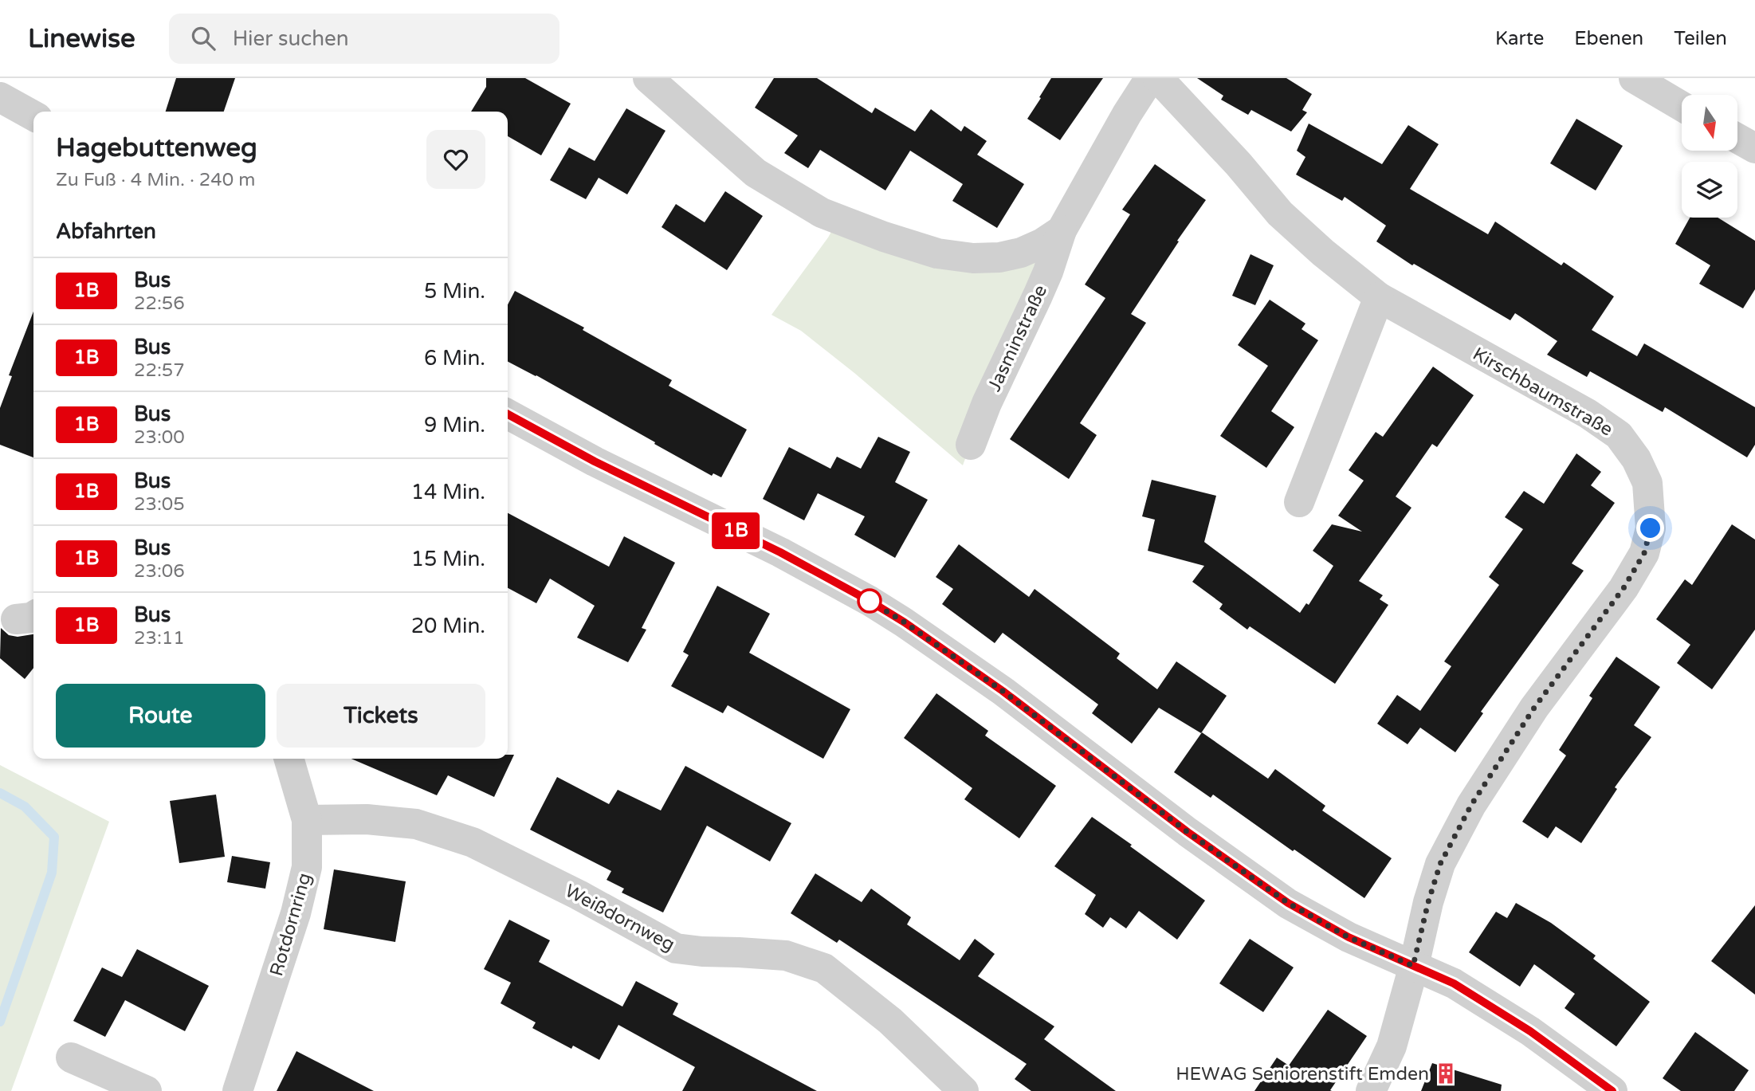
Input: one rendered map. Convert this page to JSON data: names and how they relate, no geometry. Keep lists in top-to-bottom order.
{
  "streets": {
    "street": [
      "Jasminstraße",
      "Kirschbaumstraße",
      "Weißdornweg",
      "Rotdornring"
    ]
  },
  "crossings": [
    ["Weißdornweg", "Rotdornring"]
  ],
  "places": {
    "building": ["HEWAG Seniorenstift Emden"]
  },
  "lines": ["bus line 1B"],
  "north": "bottom",
  "page": {
    "header": "Linewise",
    "search": "Hier suchen",
    "nav": ["Karte", "Ebenen", "Teilen"],
    "on_map": "1B",
    "heading": [
      ["Hagebuttenweg", "Zu Fuß · 4 Min. · 240 m"],
      "Abfahrten"
    ],
    "list": [
      {
        "mark": "1B",
        "name": "Bus",
        "note": "22:56",
        "value": "5 Min."
      },
      {
        "mark": "1B",
        "name": "Bus",
        "note": "22:57",
        "value": "6 Min."
      },
      {
        "mark": "1B",
        "name": "Bus",
        "note": "23:00",
        "value": "9 Min."
      },
      {
        "mark": "1B",
        "name": "Bus",
        "note": "23:05",
        "value": "14 Min."
      },
      {
        "mark": "1B",
        "name": "Bus",
        "note": "23:06",
        "value": "15 Min."
      },
      {
        "mark": "1B",
        "name": "Bus",
        "note": "23:11",
        "value": "20 Min."
      }
    ],
    "buttons": ["Route", "Tickets"]
  }
}
